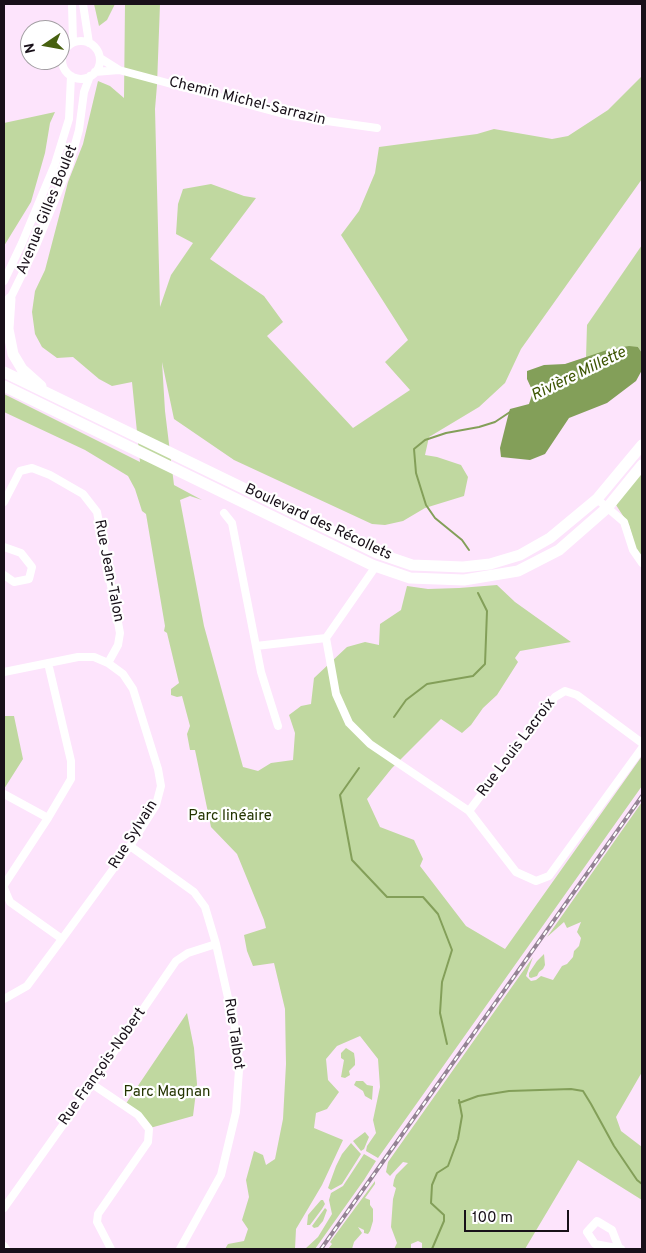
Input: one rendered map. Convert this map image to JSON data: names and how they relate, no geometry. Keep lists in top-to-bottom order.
{
  "streets": {
    "main road": ["Boulevard des Récollets"],
    "street": [
      "Chemin Michel-Sarrazin",
      "Avenue Gilles Boulet",
      "Rue Jean-Talon",
      "Rue Louis Lacroix",
      "Rue Sylvain",
      "Rue Talbot",
      "Rue François-Nobert"
    ]
  },
  "crossings": [
    ["Chemin Michel-Sarrazin", "Avenue Gilles Boulet"],
    ["Rue Jean-Talon", "Rue Sylvain"],
    ["Rue Sylvain", "Rue Talbot"],
    ["Rue Talbot", "Rue François-Nobert"]
  ],
  "water": ["Rivière Millette"],
  "parks": ["Parc linéaire", "Parc Magnan"],
  "scale_bar": "100 m",
  "north": "left"
}
